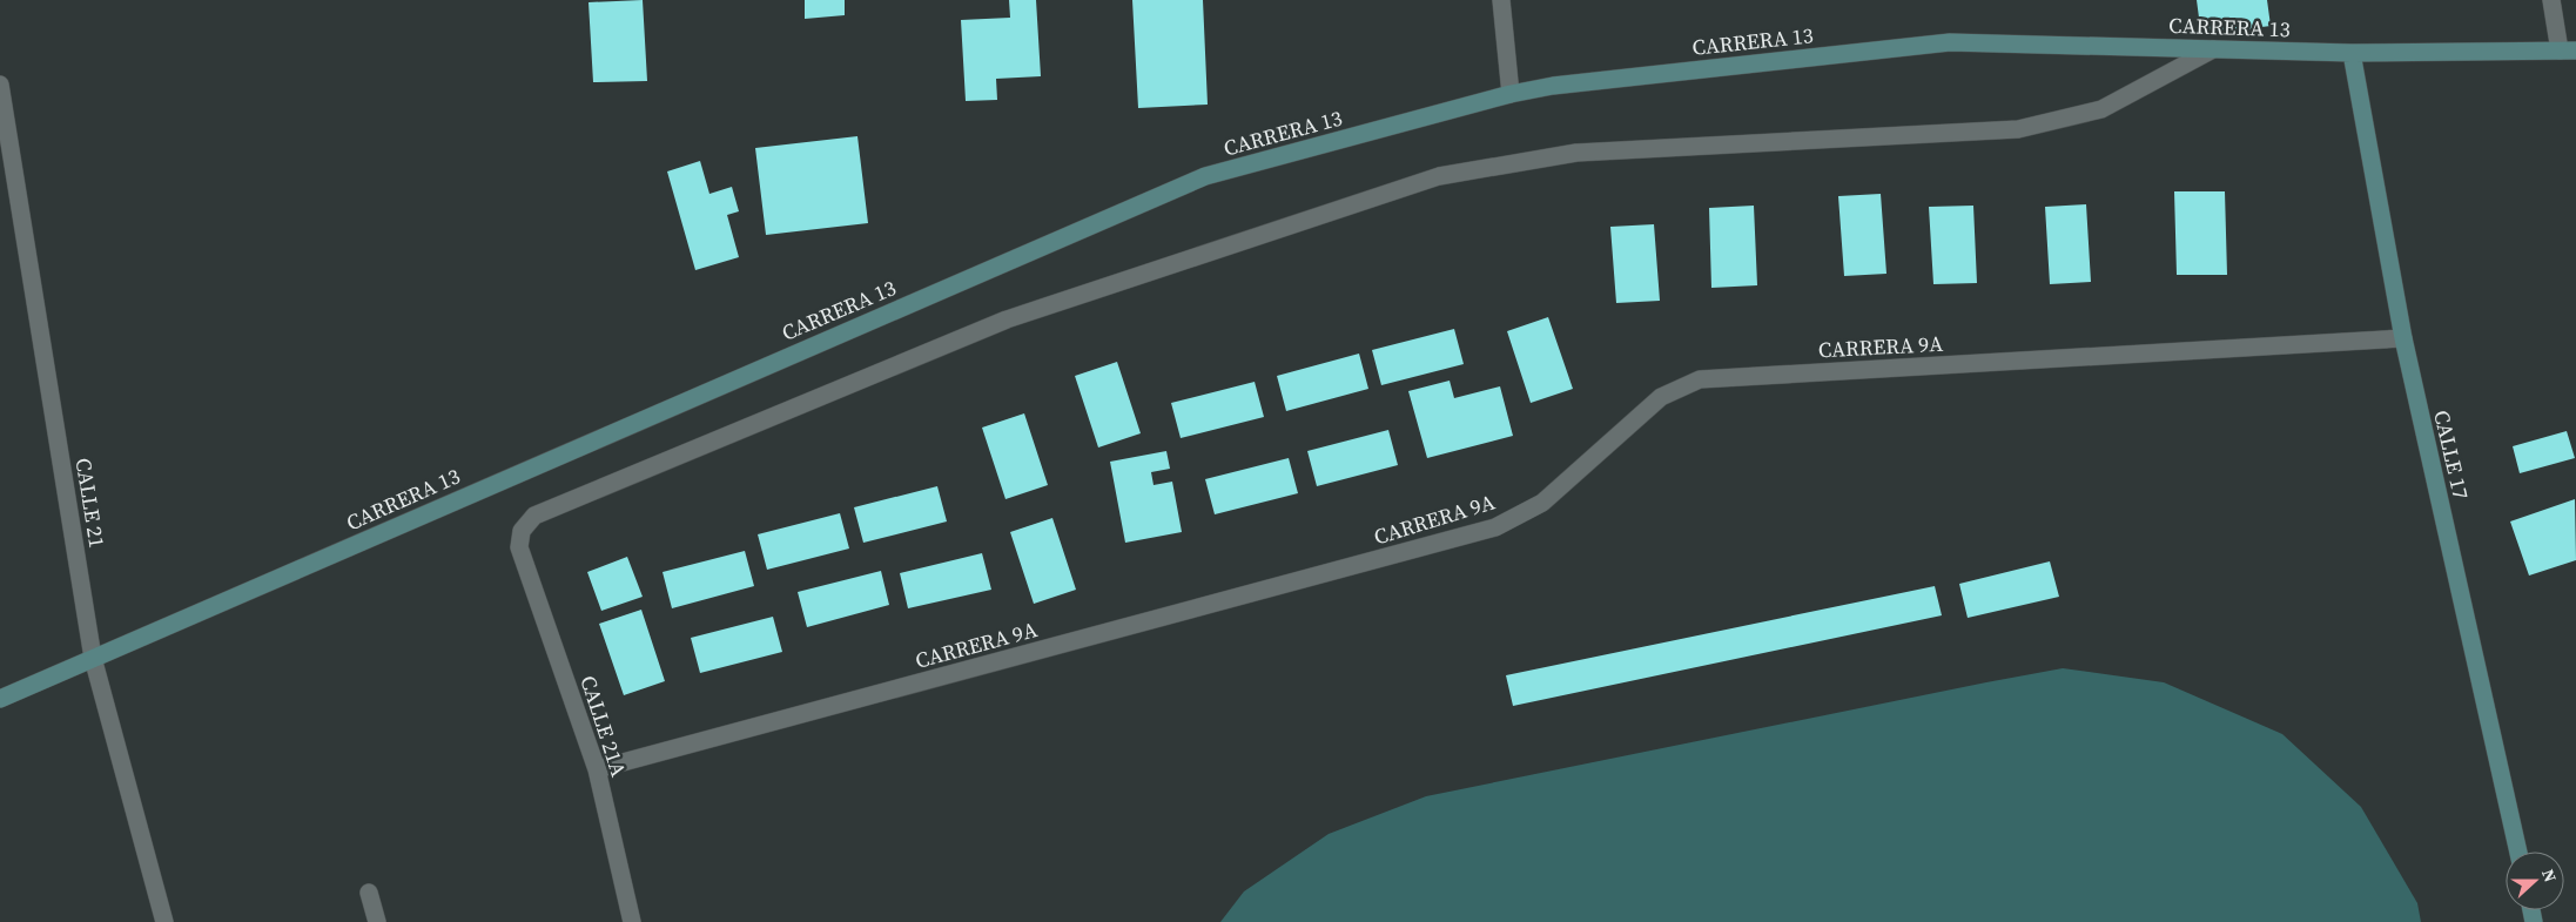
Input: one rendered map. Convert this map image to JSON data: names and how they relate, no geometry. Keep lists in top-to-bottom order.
{
  "streets": {
    "street": [
      "CARRERA 13",
      "CARRERA 9A",
      "CALLE 17",
      "CALLE 21",
      "CALLE 21A"
    ]
  },
  "crossings": [
    ["CARRERA 13", "CALLE 17"],
    ["CARRERA 13", "CALLE 21"],
    ["CARRERA 13", "CALLE 21A"],
    ["CARRERA 9A", "CALLE 17"],
    ["CARRERA 9A", "CALLE 21A"]
  ],
  "north": "right"
}
